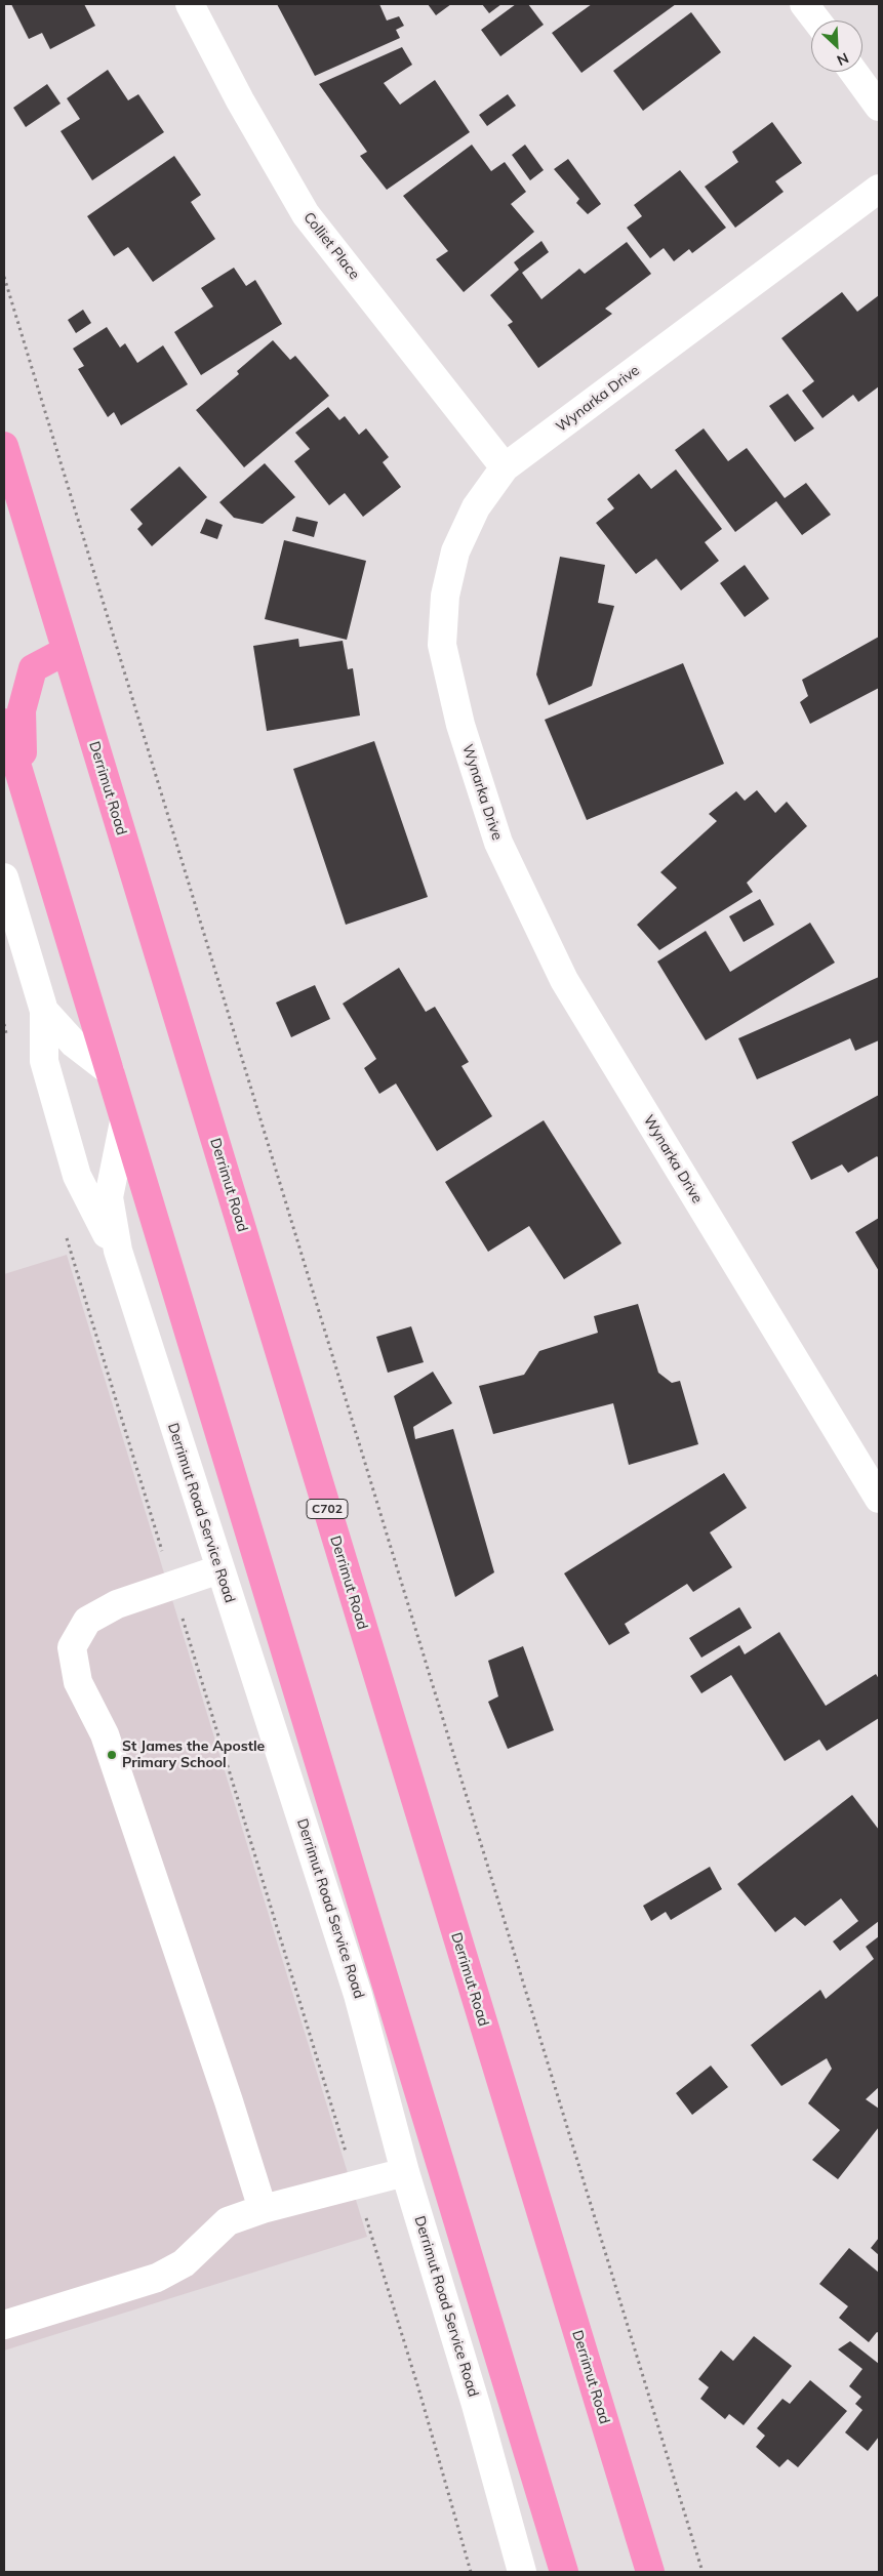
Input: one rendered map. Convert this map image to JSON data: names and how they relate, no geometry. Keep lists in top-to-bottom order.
{
  "streets": {
    "highway": ["Derrimut Road", "C702"],
    "street": ["Colliet Place", "Wynarka Drive", "Derrimut Road Service Road"]
  },
  "crossings": [
    ["Colliet Place", "Wynarka Drive"]
  ],
  "places": ["St James the Apostle Primary School"],
  "north": "bottom right"
}
